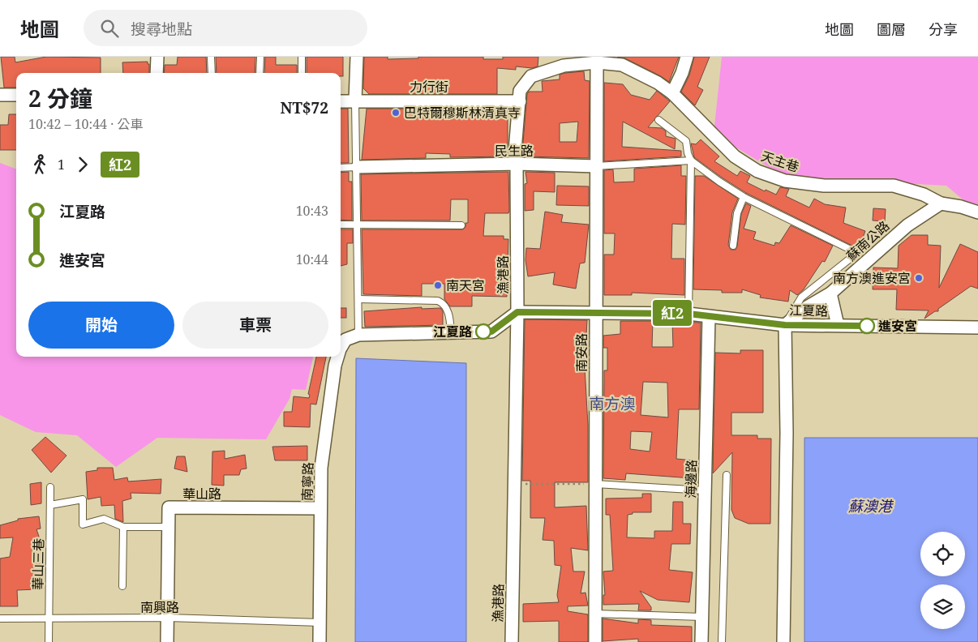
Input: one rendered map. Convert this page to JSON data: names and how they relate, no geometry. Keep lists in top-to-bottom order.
{
  "streets": {
    "street": [
      "力行街",
      "民生路",
      "天主巷",
      "蘇南公路",
      "漁港路",
      "江夏路",
      "南安路",
      "海邊路",
      "南寧路",
      "華山路"
    ],
    "lane": ["華山三巷", "南興路"]
  },
  "crossings": [
    ["力行街", "漁港路"],
    ["民生路", "漁港路"],
    ["民生路", "南安路"],
    ["天主巷", "蘇南公路"],
    ["天主巷", "漁港路"],
    ["天主巷", "南安路"],
    ["蘇南公路", "江夏路"],
    ["漁港路", "江夏路"],
    ["漁港路", "南安路"],
    ["江夏路", "南安路"],
    ["江夏路", "海邊路"],
    ["南寧路", "華山路"],
    ["南寧路", "南興路"],
    ["華山路", "南興路"],
    ["華山三巷", "南興路"]
  ],
  "districts": ["南方澳"],
  "water": ["蘇澳港"],
  "places": [
    "巴特爾穆斯林清真寺",
    "南方澳進安宮",
    "南天宮",
    "進安宮",
    "江夏路"
  ],
  "lines": ["bus line 紅2"],
  "page": {
    "header": "地圖",
    "search": "搜尋地點",
    "nav": ["地圖", "圖層", "分享"],
    "on_map": "紅2",
    "heading": ["2 分鐘", "10:42 – 10:44 · 公車", "NT$72"],
    "legs": ["1", "紅2"],
    "list": [
      {
        "name": "江夏路",
        "value": "10:43"
      },
      {
        "name": "進安宮",
        "value": "10:44"
      }
    ],
    "buttons": ["開始", "車票"]
  }
}
